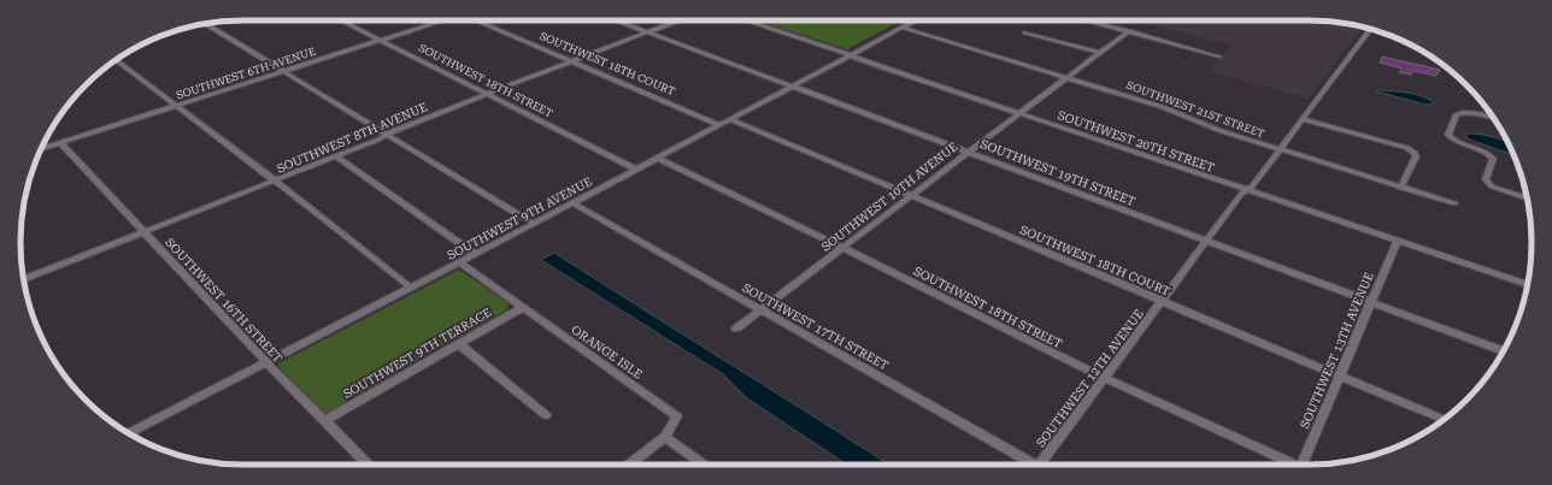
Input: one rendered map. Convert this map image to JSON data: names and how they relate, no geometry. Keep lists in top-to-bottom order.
{
  "streets": {
    "street": [
      "SOUTHWEST 18TH COURT",
      "SOUTHWEST 6TH AVENUE",
      "SOUTHWEST 18TH STREET",
      "SOUTHWEST 21ST STREET",
      "SOUTHWEST 8TH AVENUE",
      "SOUTHWEST 20TH STREET",
      "SOUTHWEST 19TH STREET",
      "SOUTHWEST 10TH AVENUE",
      "SOUTHWEST 9TH AVENUE",
      "SOUTHWEST 16TH STREET",
      "SOUTHWEST 17TH STREET",
      "SOUTHWEST 13TH AVENUE",
      "ORANGE ISLE",
      "SOUTHWEST 9TH TERRACE",
      "SOUTHWEST 12TH AVENUE"
    ]
  },
  "crossings": [
    ["SOUTHWEST 18TH COURT", "SOUTHWEST 8TH AVENUE"],
    ["SOUTHWEST 18TH COURT", "SOUTHWEST 10TH AVENUE"],
    ["SOUTHWEST 18TH COURT", "SOUTHWEST 9TH AVENUE"],
    ["SOUTHWEST 18TH COURT", "SOUTHWEST 13TH AVENUE"],
    ["SOUTHWEST 18TH COURT", "SOUTHWEST 12TH AVENUE"],
    ["SOUTHWEST 6TH AVENUE", "SOUTHWEST 18TH STREET"],
    ["SOUTHWEST 6TH AVENUE", "SOUTHWEST 16TH STREET"],
    ["SOUTHWEST 18TH STREET", "SOUTHWEST 8TH AVENUE"],
    ["SOUTHWEST 18TH STREET", "SOUTHWEST 10TH AVENUE"],
    ["SOUTHWEST 18TH STREET", "SOUTHWEST 9TH AVENUE"],
    ["SOUTHWEST 18TH STREET", "SOUTHWEST 12TH AVENUE"],
    ["SOUTHWEST 21ST STREET", "SOUTHWEST 10TH AVENUE"],
    ["SOUTHWEST 21ST STREET", "SOUTHWEST 9TH AVENUE"],
    ["SOUTHWEST 21ST STREET", "SOUTHWEST 12TH AVENUE"],
    ["SOUTHWEST 8TH AVENUE", "SOUTHWEST 19TH STREET"],
    ["SOUTHWEST 8TH AVENUE", "SOUTHWEST 16TH STREET"],
    ["SOUTHWEST 20TH STREET", "SOUTHWEST 10TH AVENUE"],
    ["SOUTHWEST 20TH STREET", "SOUTHWEST 9TH AVENUE"],
    ["SOUTHWEST 20TH STREET", "SOUTHWEST 13TH AVENUE"],
    ["SOUTHWEST 20TH STREET", "SOUTHWEST 12TH AVENUE"],
    ["SOUTHWEST 19TH STREET", "SOUTHWEST 10TH AVENUE"],
    ["SOUTHWEST 19TH STREET", "SOUTHWEST 9TH AVENUE"],
    ["SOUTHWEST 19TH STREET", "SOUTHWEST 13TH AVENUE"],
    ["SOUTHWEST 19TH STREET", "SOUTHWEST 12TH AVENUE"],
    ["SOUTHWEST 10TH AVENUE", "SOUTHWEST 17TH STREET"],
    ["SOUTHWEST 9TH AVENUE", "SOUTHWEST 16TH STREET"],
    ["SOUTHWEST 9TH AVENUE", "SOUTHWEST 17TH STREET"],
    ["SOUTHWEST 9TH AVENUE", "ORANGE ISLE"],
    ["SOUTHWEST 16TH STREET", "SOUTHWEST 9TH TERRACE"],
    ["ORANGE ISLE", "SOUTHWEST 9TH TERRACE"]
  ]
}
